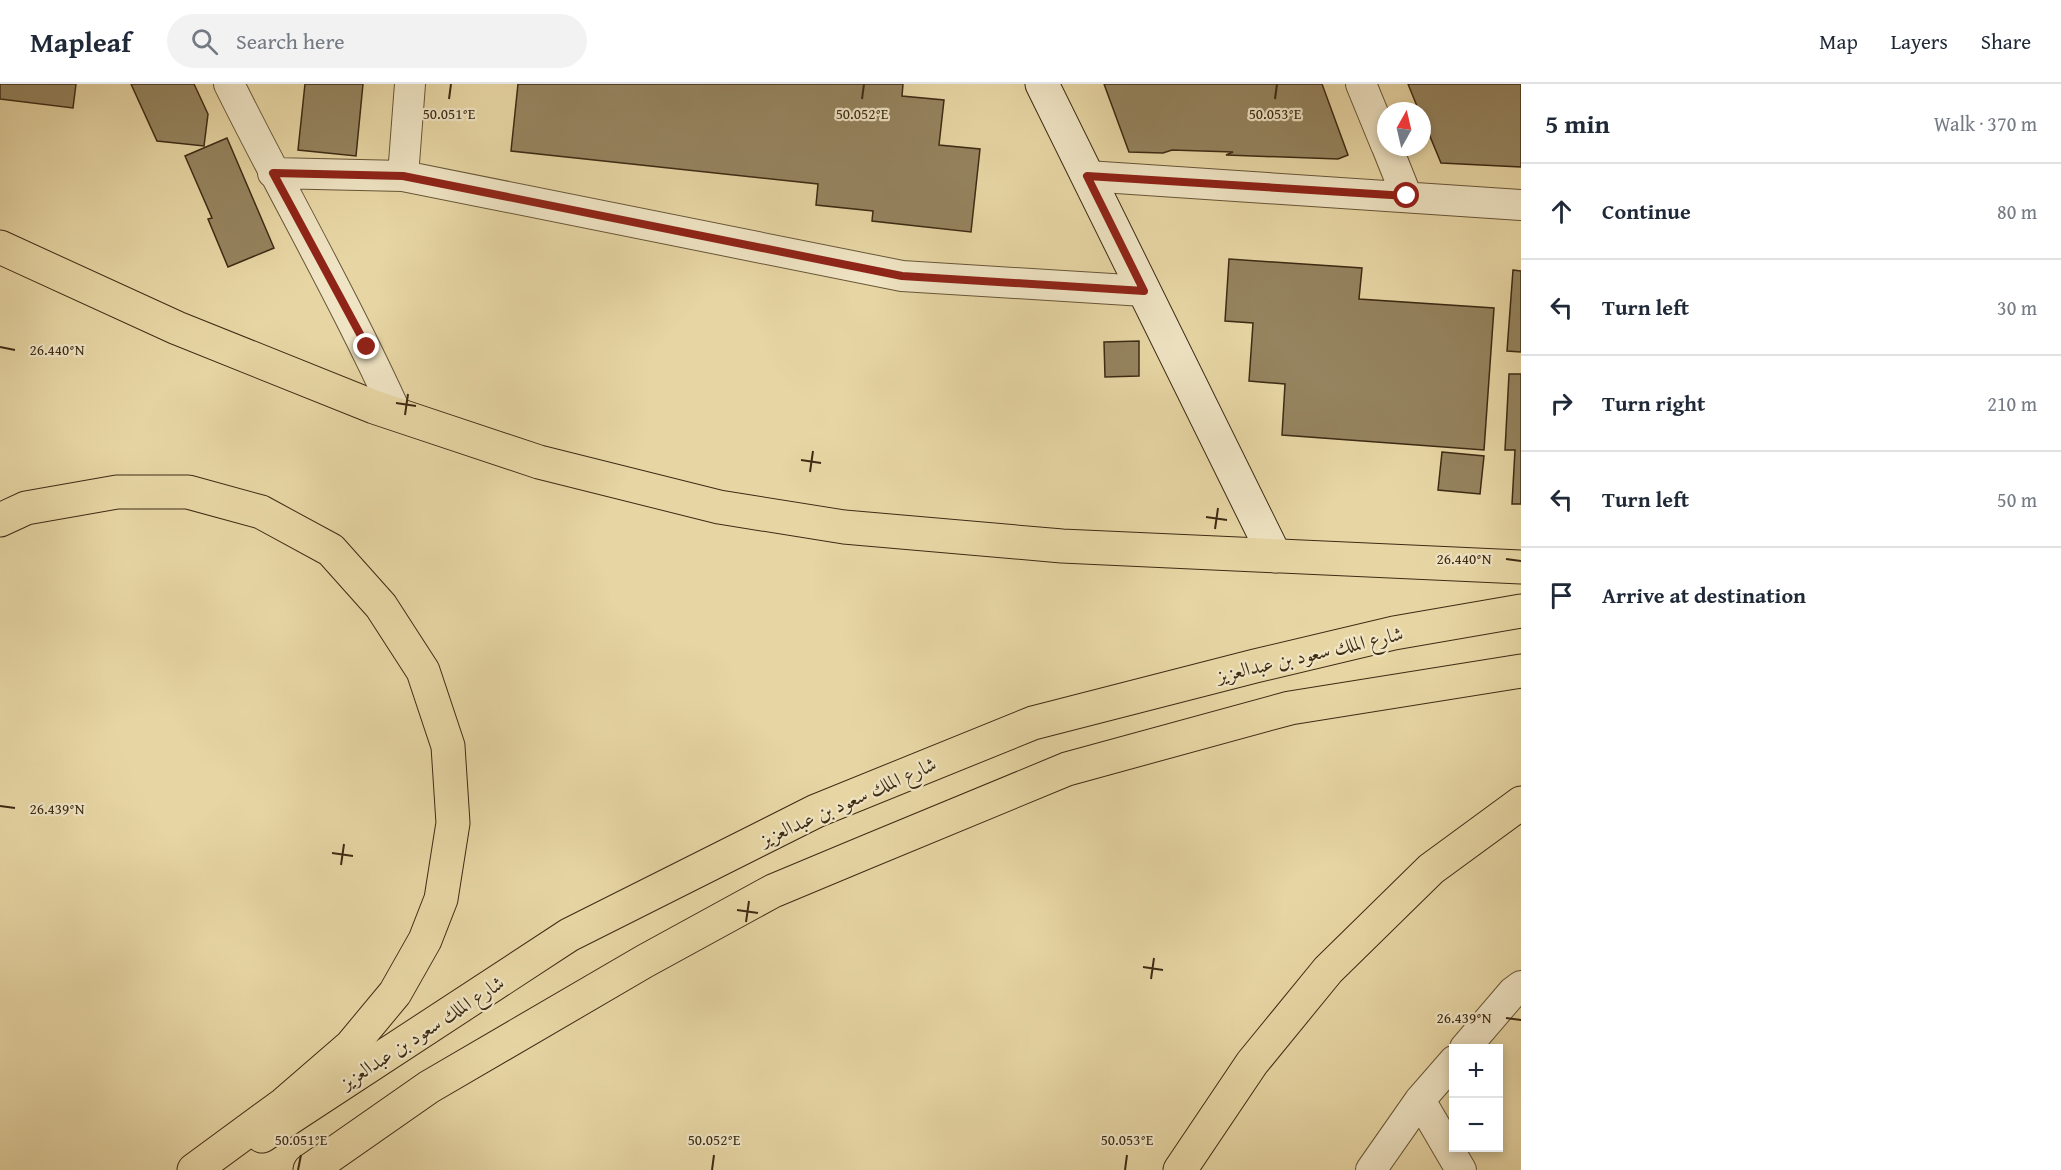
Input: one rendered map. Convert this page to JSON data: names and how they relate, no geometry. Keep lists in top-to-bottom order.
{
  "streets": {
    "main road": ["شارع الملك سعود بن عبدالعزيز"]
  },
  "north": "top",
  "page": {
    "header": "Mapleaf",
    "search": "Search here",
    "nav": ["Map", "Layers", "Share"],
    "heading": ["5 min", "Walk · 370 m"],
    "list": [
      ["Continue", "80 m"],
      ["Turn left", "30 m"],
      ["Turn right", "210 m"],
      ["Turn left", "50 m"],
      "Arrive at destination"
    ],
    "map_buttons": ["+", "−"]
  },
  "coordinates": [
    "50.051°E",
    "50.052°E",
    "50.053°E",
    "26.440°N",
    "26.439°N"
  ]
}
